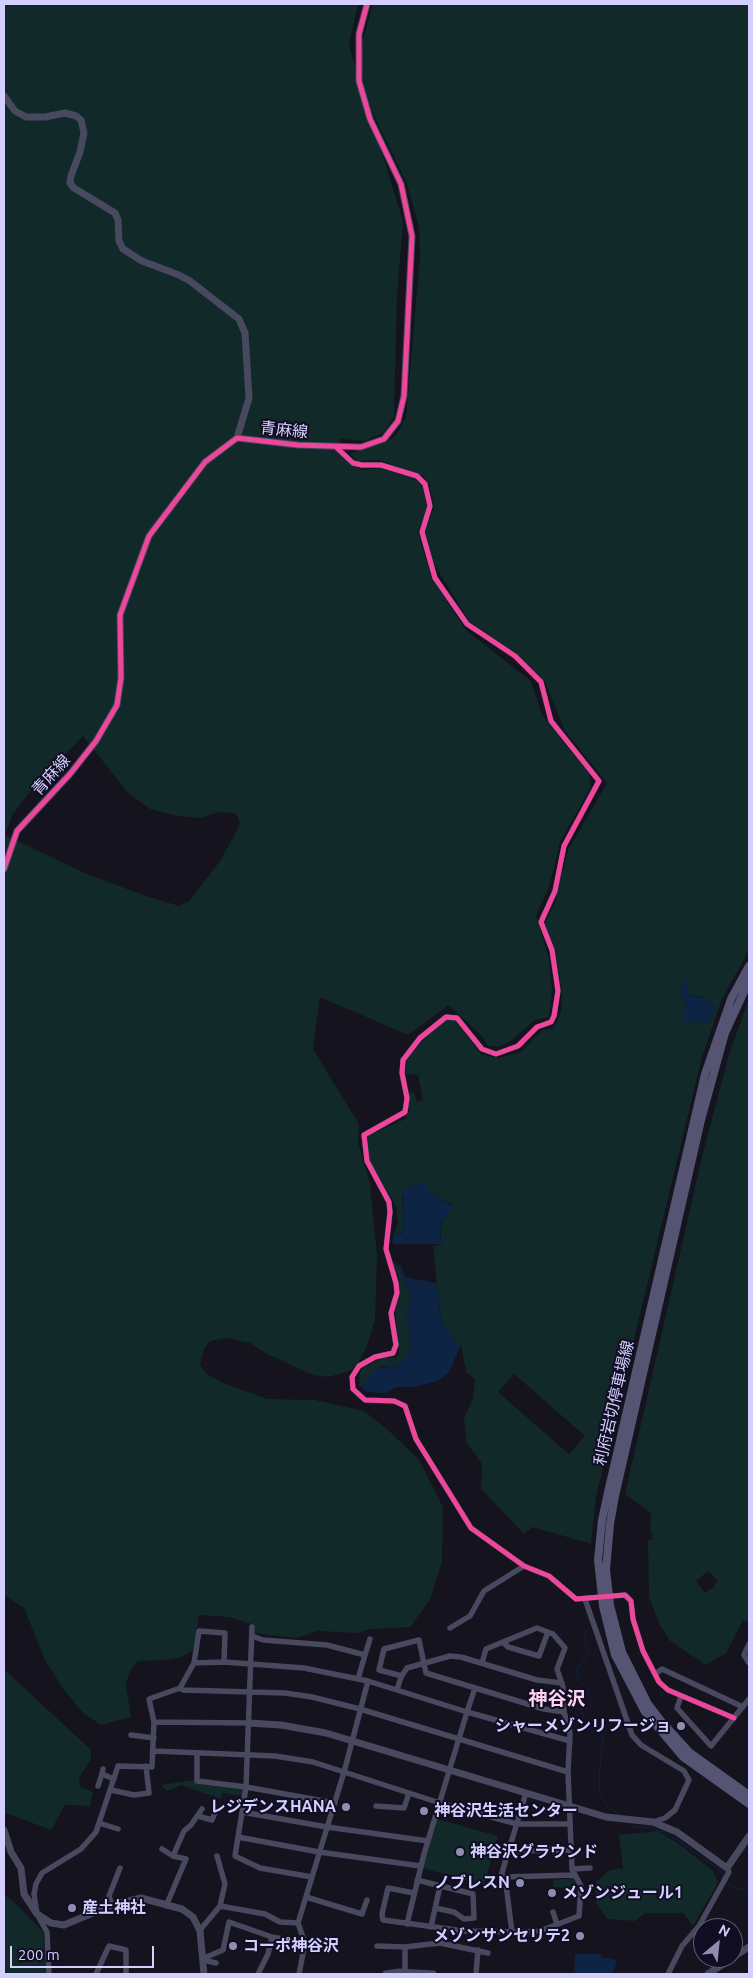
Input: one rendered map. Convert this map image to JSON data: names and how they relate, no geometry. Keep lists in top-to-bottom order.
{
  "streets": {
    "main road": ["利府岩切停車場線"],
    "street": ["青麻線"]
  },
  "districts": ["神谷沢"],
  "places": [
    "シャーメゾンリフージョ",
    "レジデンスHANA",
    "神谷沢生活センター",
    "神谷沢グラウンド",
    "ノブレスN",
    "メゾンジュール1",
    "産土神社",
    "メゾンサンセリテ2",
    "コーポ神谷沢"
  ],
  "scale_bar": "200 m",
  "north": "top right"
}
